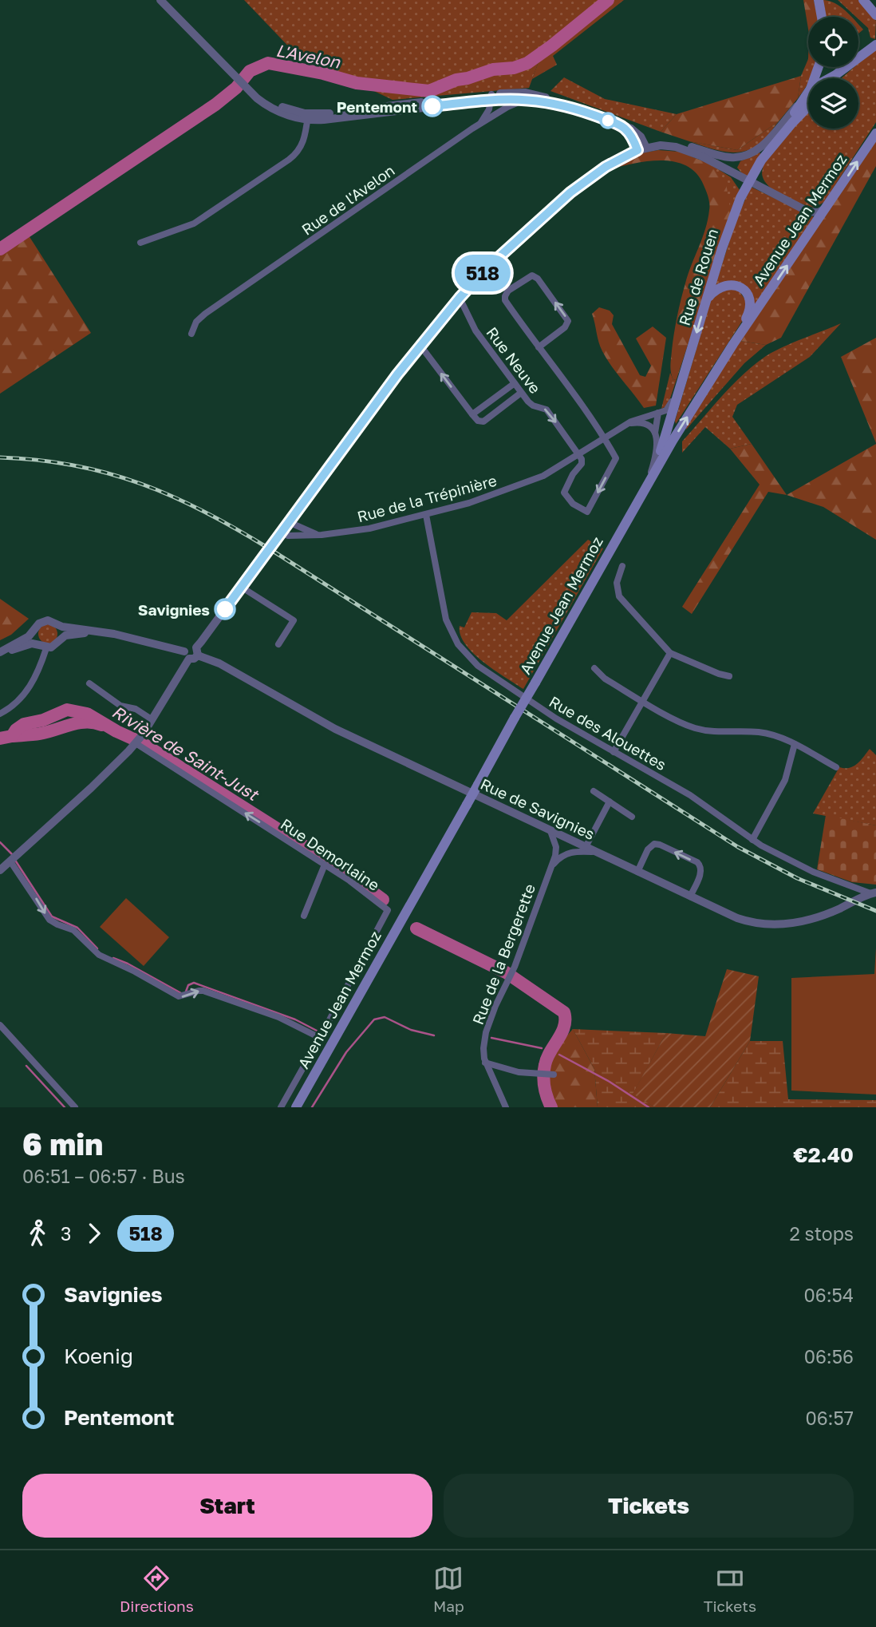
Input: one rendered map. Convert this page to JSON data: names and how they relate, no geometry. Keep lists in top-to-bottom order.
{
  "streets": {
    "main road": ["Avenue Jean Mermoz", "Rue de Rouen"],
    "street": [
      "Rue de l'Avelon",
      "Rue Neuve",
      "Rue de la Trépinière",
      "Rue des Alouettes",
      "Rue de Savignies",
      "Rue Demorlaine",
      "Rue de la Bergerette"
    ]
  },
  "crossings": [
    ["Avenue Jean Mermoz", "Rue de Rouen"],
    ["Rue de Rouen", "Rue de la Trépinière"],
    ["Rue Neuve", "Rue de la Trépinière"],
    ["Rue de la Trépinière", "Rue des Alouettes"],
    ["Rue des Alouettes", "Rue de Savignies"],
    ["Rue de Savignies", "Rue de la Bergerette"]
  ],
  "one_way": ["Avenue Jean Mermoz", "Rue Demorlaine"],
  "water": ["L'Avelon", "Rivière de Saint-Just"],
  "places": ["Pentemont", "Savignies"],
  "lines": ["bus line 518"],
  "page": {
    "on_map": "518",
    "heading": ["6 min", "06:51 – 06:57 · Bus", "€2.40"],
    "legs": ["3", "518", "2 stops"],
    "list": [
      {
        "name": "Savignies",
        "value": "06:54"
      },
      {
        "name": "Koenig",
        "value": "06:56"
      },
      {
        "name": "Pentemont",
        "value": "06:57"
      }
    ],
    "buttons": ["Start", "Tickets"],
    "tabs": ["Directions", "Map", "Tickets"]
  }
}
